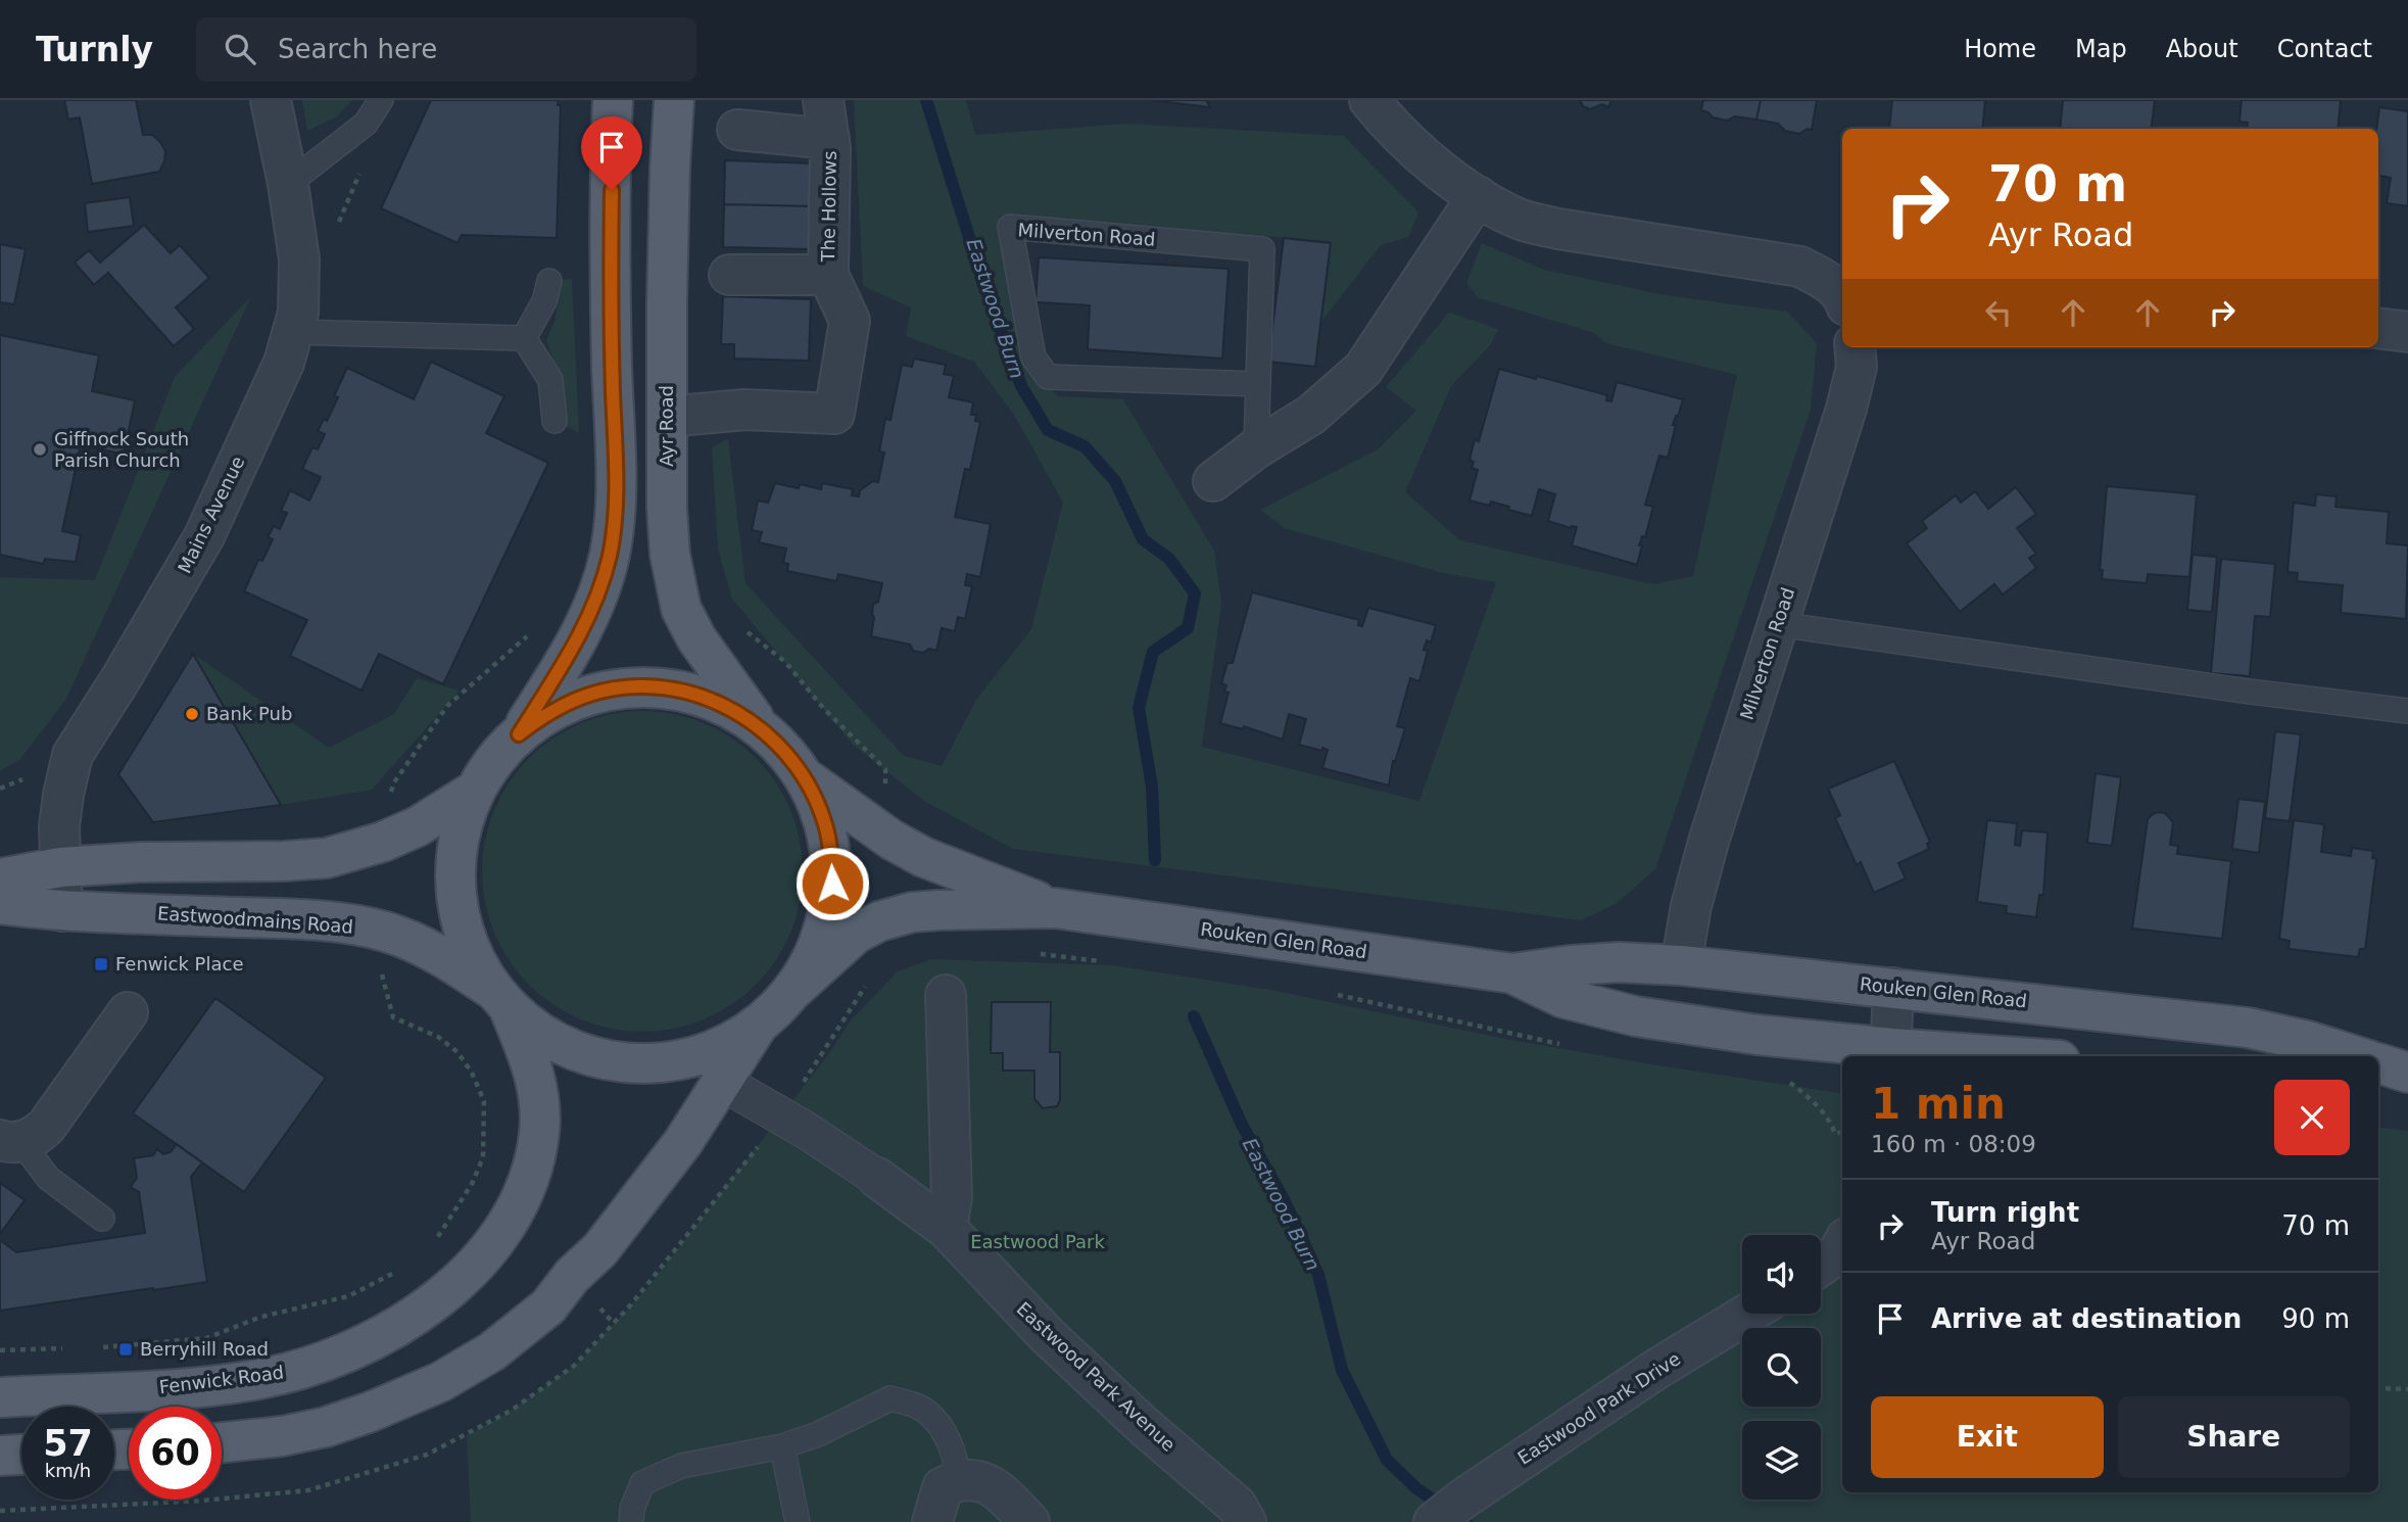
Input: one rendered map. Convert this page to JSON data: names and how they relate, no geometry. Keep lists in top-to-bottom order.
{
  "streets": {
    "main road": [
      "Ayr Road",
      "Eastwoodmains Road",
      "Rouken Glen Road",
      "Fenwick Road"
    ],
    "street": [
      "The Hollows",
      "Milverton Road",
      "Mains Avenue",
      "Eastwood Park Avenue",
      "Eastwood Park Drive"
    ]
  },
  "crossings": [
    ["The Hollows", "Ayr Road"],
    ["Milverton Road", "Rouken Glen Road"],
    ["Mains Avenue", "Eastwoodmains Road"],
    ["Eastwoodmains Road", "Fenwick Road"]
  ],
  "water": ["Eastwood Burn"],
  "parks": ["Eastwood Park"],
  "places": {
    "other": ["Giffnock South Parish Church", "Bank Pub"],
    "transit": ["Fenwick Place", "Berryhill Road"]
  },
  "page": {
    "header": "Turnly",
    "search": "Search here",
    "nav": [
      "Home",
      "Map",
      "About",
      "Contact"
    ],
    "turn": ["70 m", "Ayr Road"],
    "heading": ["1 min", "160 m · 08:09"],
    "list": [
      {
        "name": "Turn right",
        "note": "Ayr Road",
        "value": "70 m"
      },
      {
        "name": "Arrive at destination",
        "value": "90 m"
      }
    ],
    "buttons": ["Exit", "Share"],
    "speed": "57 km/h",
    "limit": "60"
  }
}
